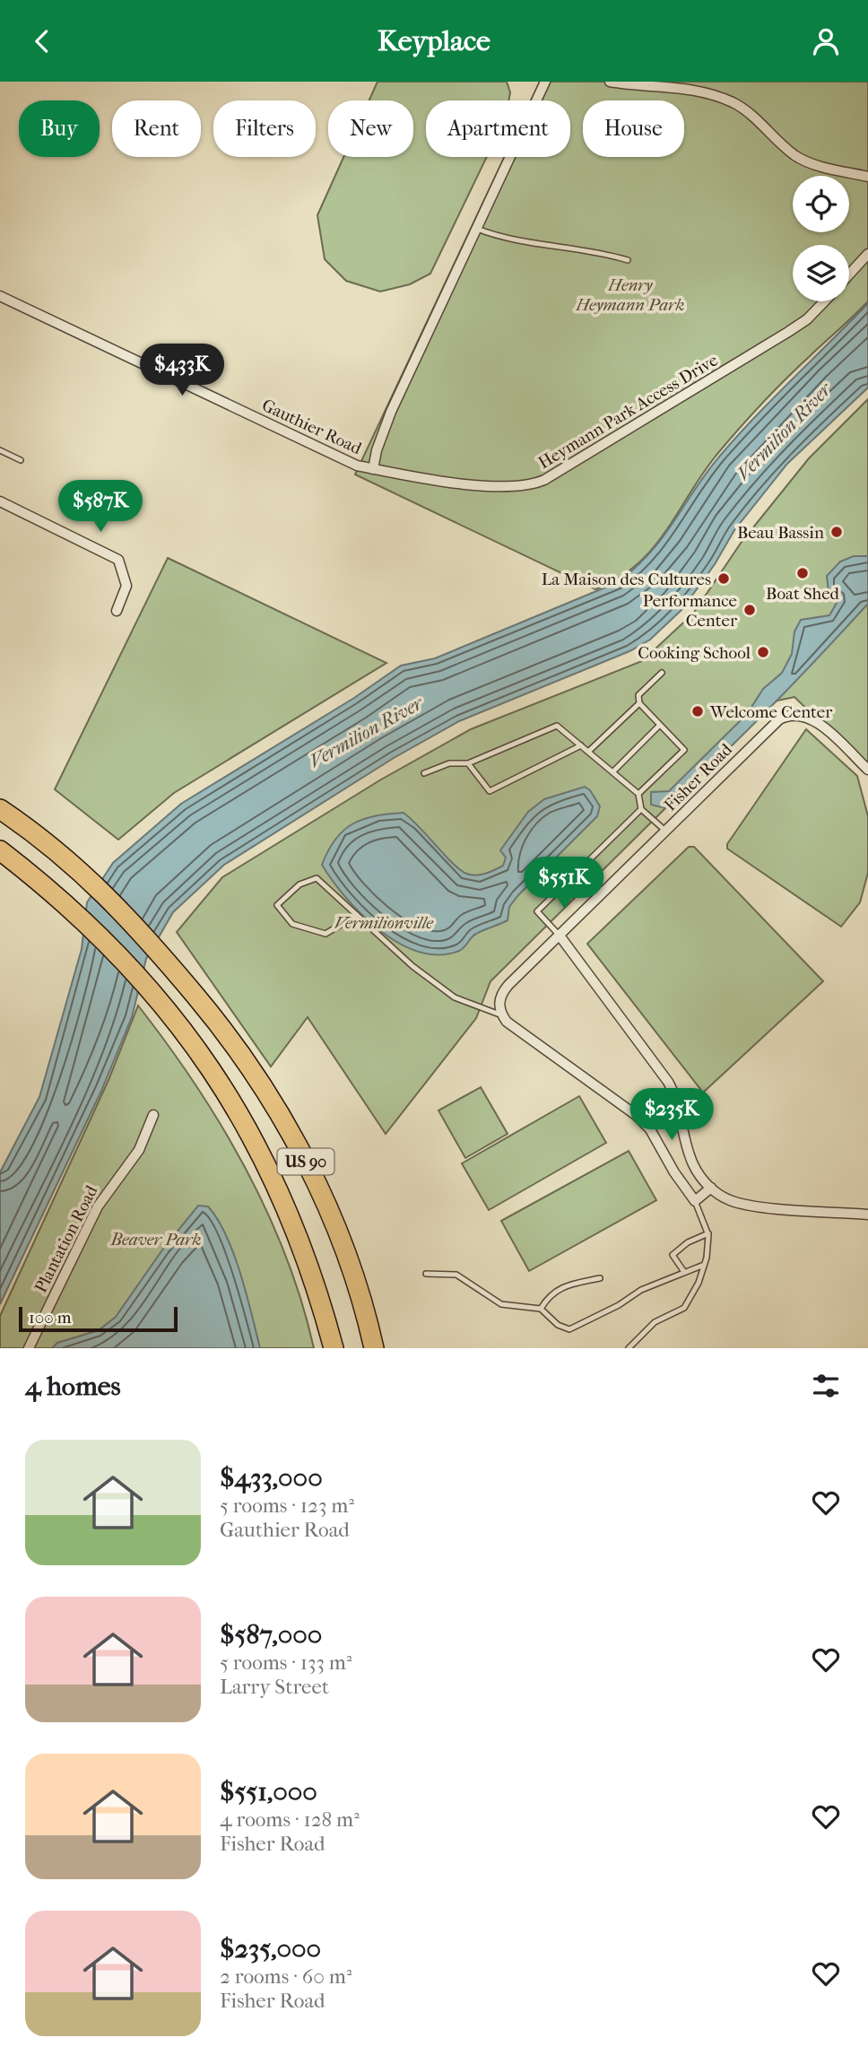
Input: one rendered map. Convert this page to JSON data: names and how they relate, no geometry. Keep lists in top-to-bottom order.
{
  "streets": {
    "highway": ["US 90"],
    "street": [
      "Heymann Park Access Drive",
      "Gauthier Road",
      "Fisher Road",
      "Plantation Road"
    ]
  },
  "crossings": [
    ["Heymann Park Access Drive", "Gauthier Road"]
  ],
  "water": ["Vermilion River"],
  "parks": ["Henry Heymann Park", "Vermilionville", "Beaver Park"],
  "places": [
    "Beau Bassin",
    "Boat Shed",
    "La Maison des Cultures",
    "Performance Center",
    "Cooking School",
    "Welcome Center"
  ],
  "scale_bar": "100 m",
  "page": {
    "header": "Keyplace",
    "chip": [
      "Buy",
      "Rent",
      "Filters",
      "New",
      "Apartment",
      "House"
    ],
    "price": [
      "$433K",
      "$587K",
      "$551K",
      "$235K"
    ],
    "scale": "100 m",
    "heading": "4 homes",
    "list": [
      {
        "name": "$433,000",
        "note": "5 rooms · 123 m² · Gauthier Road"
      },
      {
        "name": "$587,000",
        "note": "5 rooms · 133 m² · Larry Street"
      },
      {
        "name": "$551,000",
        "note": "4 rooms · 128 m² · Fisher Road"
      },
      {
        "name": "$235,000",
        "note": "2 rooms · 60 m² · Fisher Road"
      }
    ]
  }
}
